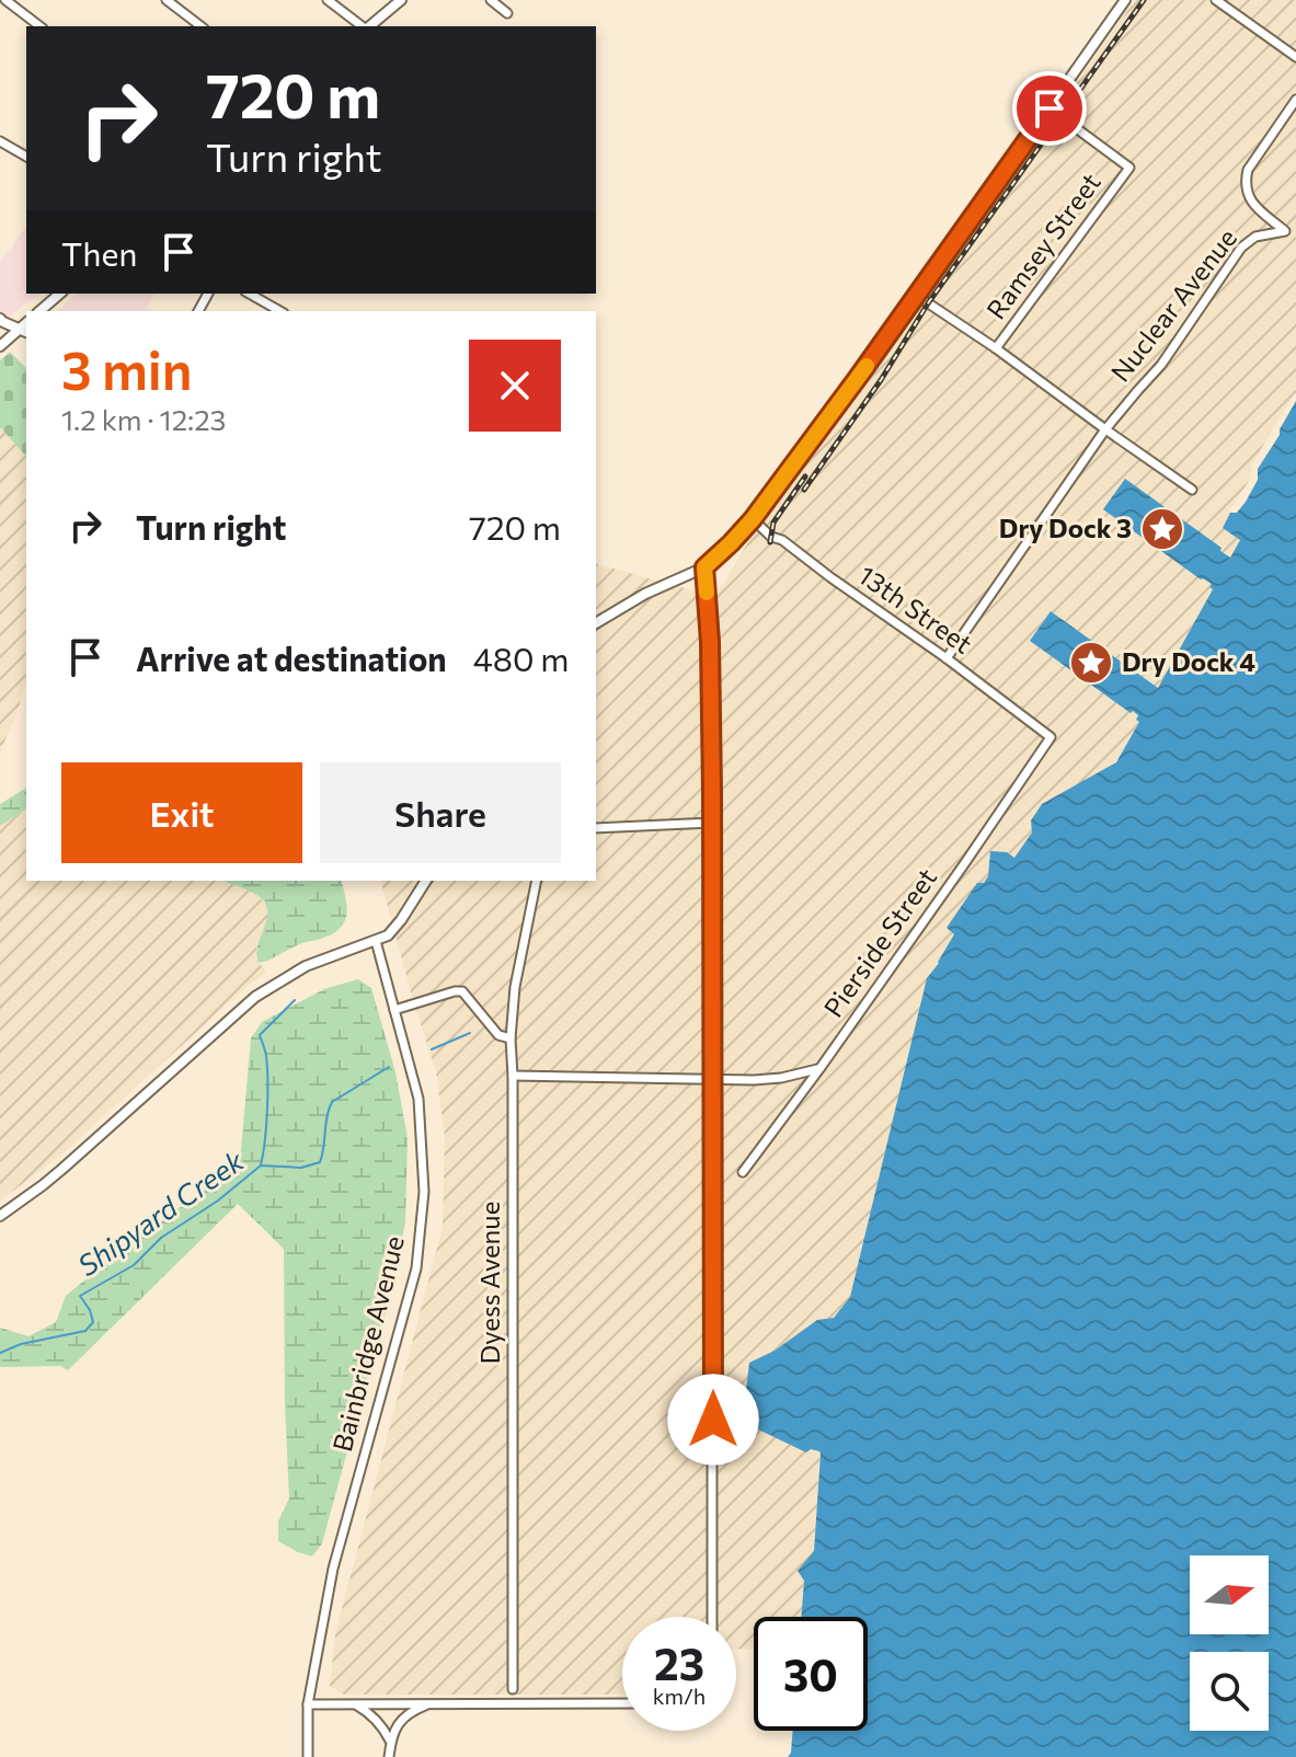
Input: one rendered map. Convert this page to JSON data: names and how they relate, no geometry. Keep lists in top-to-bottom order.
{
  "streets": {
    "street": [
      "Ramsey Street",
      "Nuclear Avenue",
      "13th Street",
      "Pierside Street",
      "Dyess Avenue",
      "Bainbridge Avenue"
    ]
  },
  "crossings": [
    ["13th Street", "Pierside Street"]
  ],
  "water": ["Shipyard Creek"],
  "places": {
    "place": ["Dry Dock 3", "Dry Dock 4"]
  },
  "north": "right",
  "page": {
    "turn": ["720 m", "Turn right"],
    "then": "Then",
    "heading": ["3 min", "1.2 km · 12:23"],
    "list": [
      {
        "name": "Turn right",
        "value": "720 m"
      },
      {
        "name": "Arrive at destination",
        "value": "480 m"
      }
    ],
    "buttons": ["Exit", "Share"],
    "speed": "23 km/h",
    "limit": "30"
  }
}
